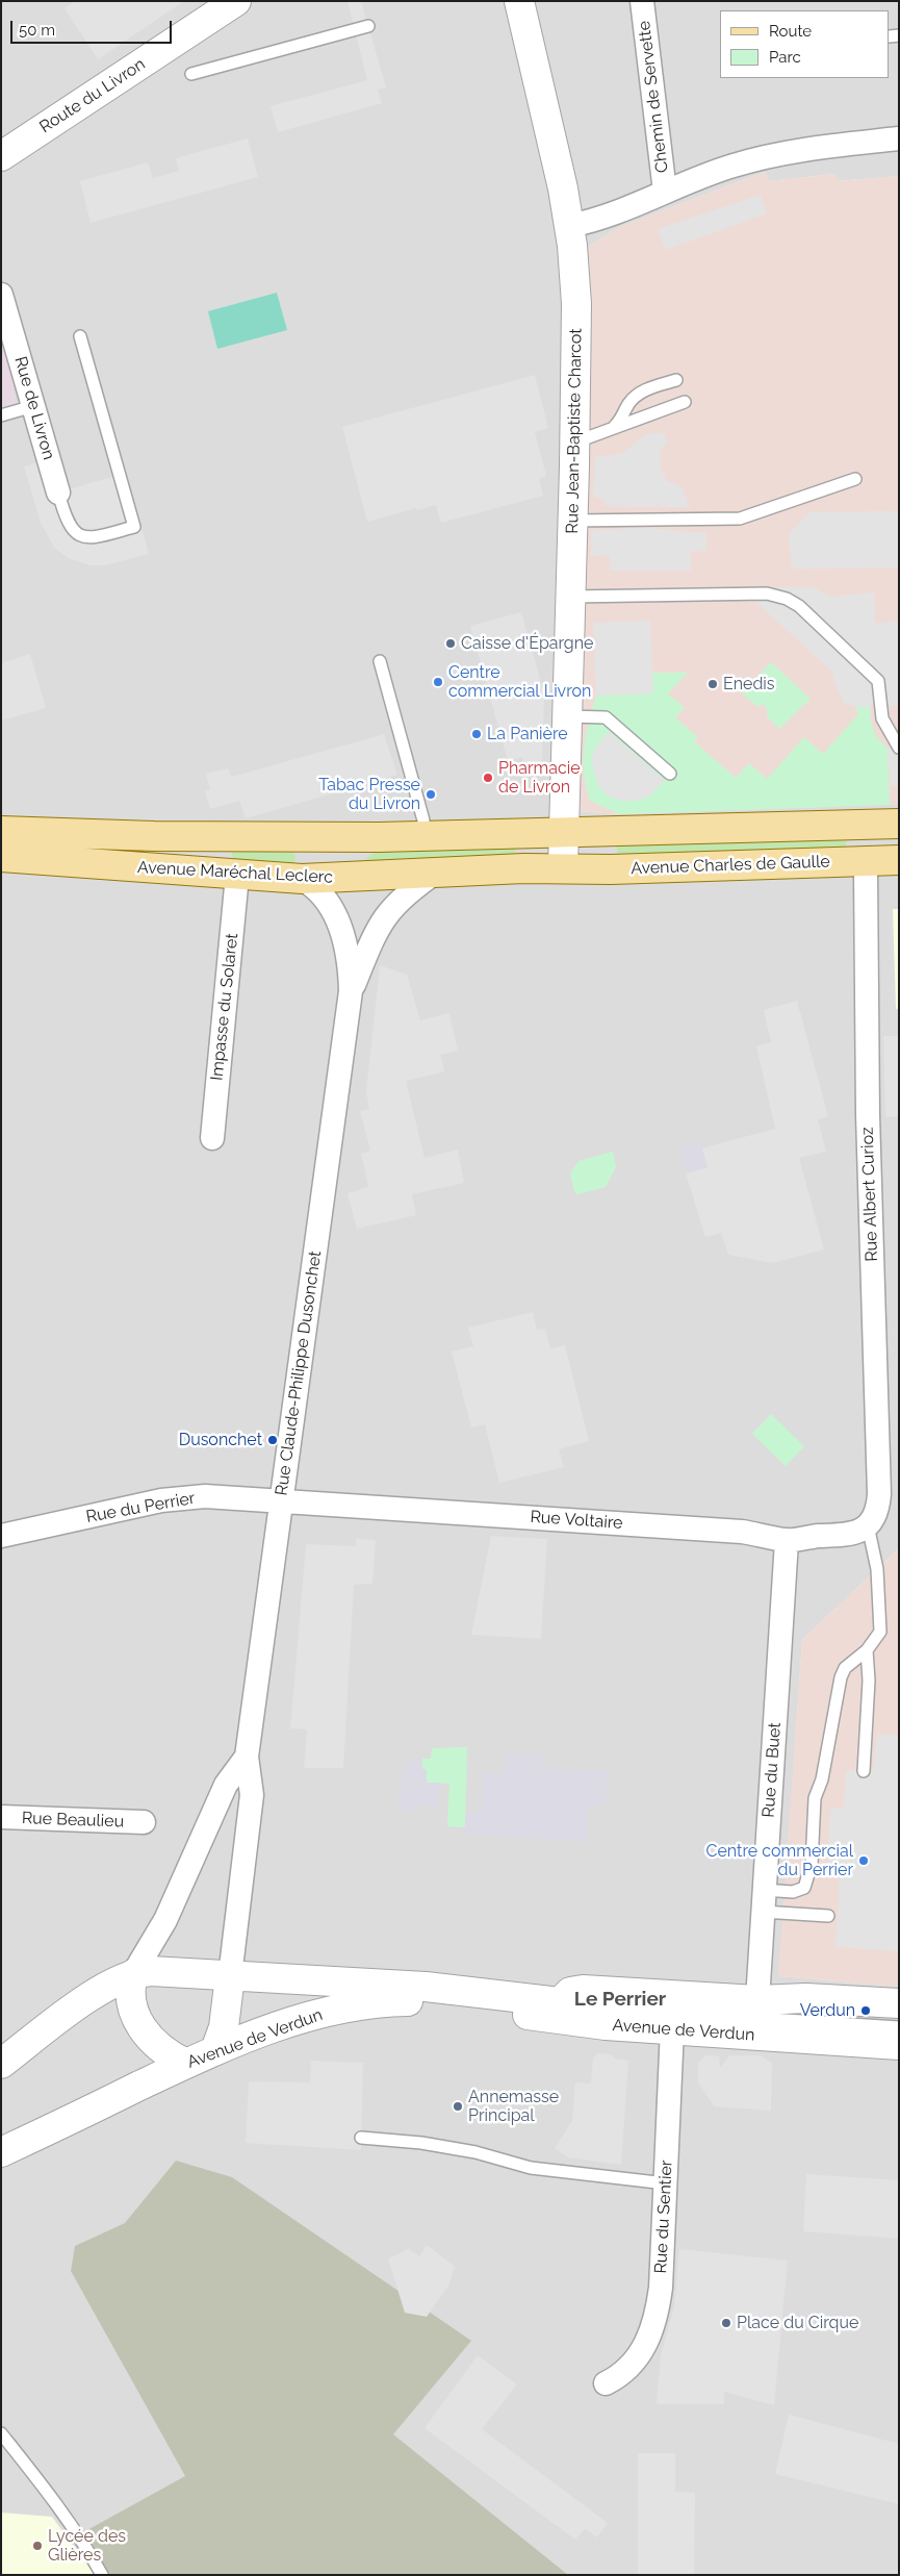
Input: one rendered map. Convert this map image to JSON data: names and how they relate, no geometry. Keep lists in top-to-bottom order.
{
  "streets": {
    "main road": ["Avenue Charles de Gaulle", "Avenue Maréchal Leclerc"],
    "street": [
      "Route du Livron",
      "Chemin de Servette",
      "Rue de Livron",
      "Rue Jean-Baptiste Charcot",
      "Impasse du Solaret",
      "Rue Albert Curioz",
      "Rue Claude-Philippe Dusonchet",
      "Rue du Perrier",
      "Rue Voltaire",
      "Rue du Buet",
      "Rue Beaulieu",
      "Avenue de Verdun",
      "Rue du Sentier"
    ]
  },
  "crossings": [
    ["Chemin de Servette", "Rue Jean-Baptiste Charcot"],
    ["Rue Jean-Baptiste Charcot", "Avenue Charles de Gaulle"],
    ["Rue Jean-Baptiste Charcot", "Avenue Maréchal Leclerc"],
    ["Avenue Charles de Gaulle", "Avenue Maréchal Leclerc"],
    ["Avenue Charles de Gaulle", "Rue Albert Curioz"],
    ["Avenue Maréchal Leclerc", "Impasse du Solaret"],
    ["Avenue Maréchal Leclerc", "Rue Claude-Philippe Dusonchet"],
    ["Rue Albert Curioz", "Rue Voltaire"],
    ["Rue Claude-Philippe Dusonchet", "Rue du Perrier"],
    ["Rue Claude-Philippe Dusonchet", "Rue Voltaire"],
    ["Rue Claude-Philippe Dusonchet", "Avenue de Verdun"],
    ["Rue du Perrier", "Rue Voltaire"],
    ["Rue Voltaire", "Rue du Buet"],
    ["Rue du Buet", "Avenue de Verdun"],
    ["Avenue de Verdun", "Rue du Sentier"]
  ],
  "districts": ["Le Perrier"],
  "places": [
    "Caisse d'Épargne",
    "Centre commercial Livron",
    "Enedis",
    "La Panière",
    "Pharmacie de Livron",
    "Tabac Presse du Livron",
    "Dusonchet",
    "Centre commercial du Perrier",
    "Verdun",
    "Annemasse Principal",
    "Place du Cirque",
    "Lycée des Glières"
  ],
  "legend": ["Route", "Parc"],
  "scale_bar": "50 m"
}
